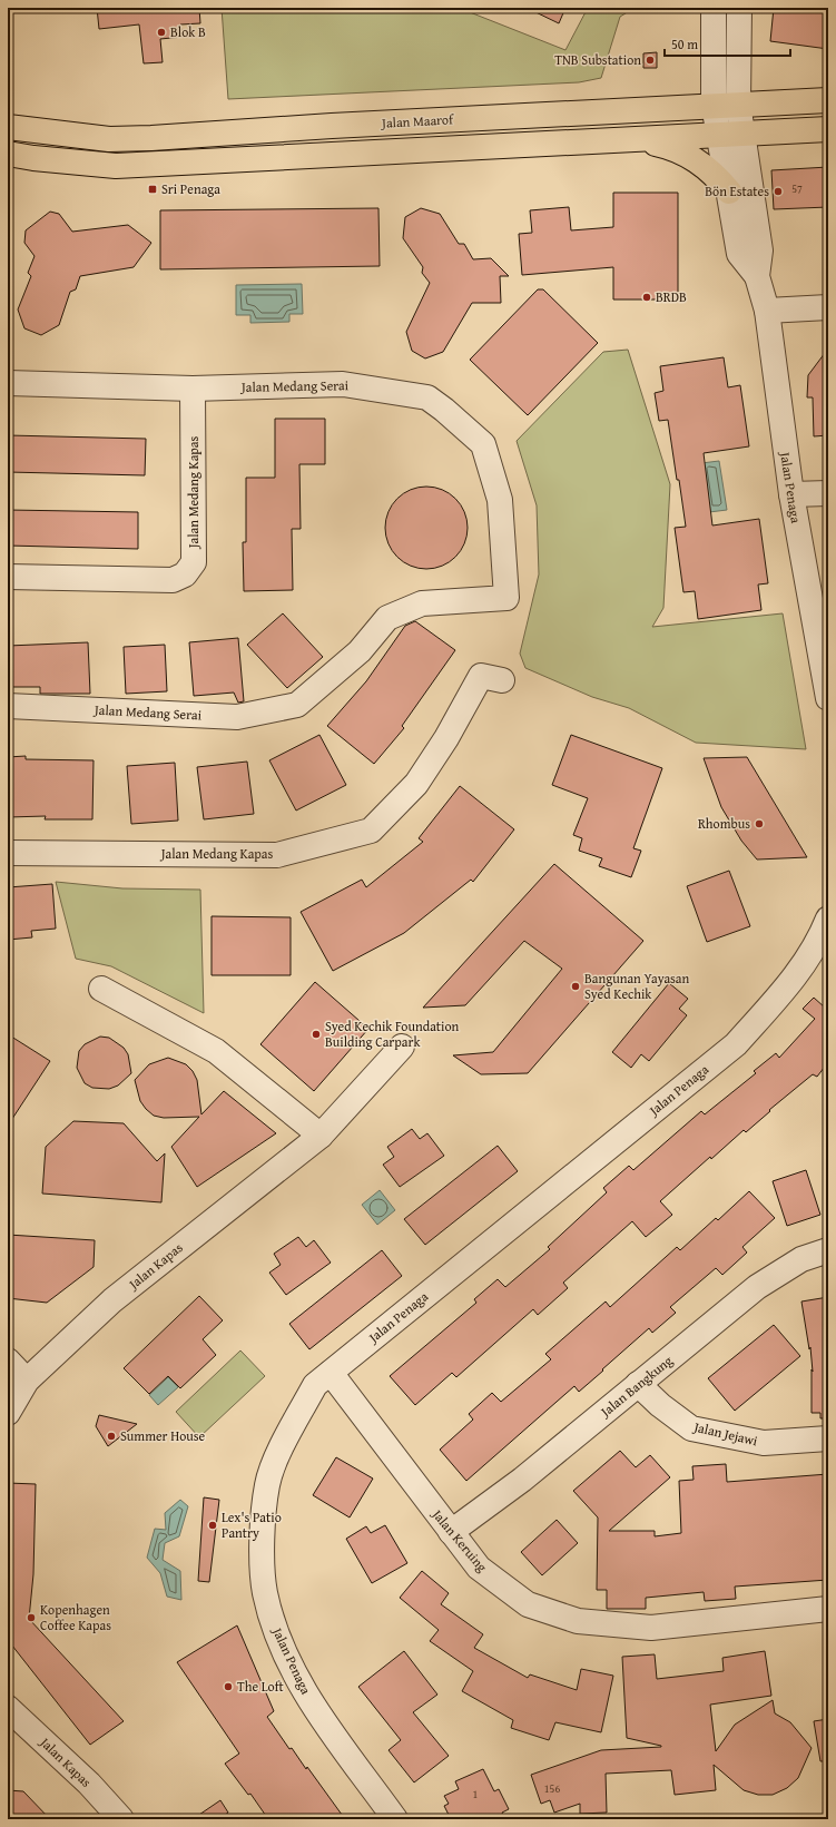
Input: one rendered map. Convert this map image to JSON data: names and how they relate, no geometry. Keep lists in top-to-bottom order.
{
  "streets": {
    "main road": ["Jalan Maarof"],
    "street": [
      "Jalan Medang Serai",
      "Jalan Penaga",
      "Jalan Medang Kapas",
      "Jalan Kapas",
      "Jalan Bangkung",
      "Jalan Jejawi",
      "Jalan Keruing"
    ]
  },
  "crossings": [
    ["Jalan Medang Serai", "Jalan Medang Kapas"],
    ["Jalan Penaga", "Jalan Keruing"],
    ["Jalan Bangkung", "Jalan Jejawi"],
    ["Jalan Bangkung", "Jalan Keruing"]
  ],
  "places": {
    "other": [
      "Blok B",
      "TNB Substation",
      "Bön Estates",
      "BRDB",
      "Rhombus",
      "Bangunan Yayasan Syed Kechik",
      "Syed Kechik Foundation Building Carpark",
      "Summer House",
      "Lex's Patio Pantry",
      "Kopenhagen Coffee Kapas",
      "The Loft"
    ],
    "transit": ["Sri Penaga"]
  },
  "house_numbers": ["57", "156", "1"],
  "scale_bar": "50 m"
}
